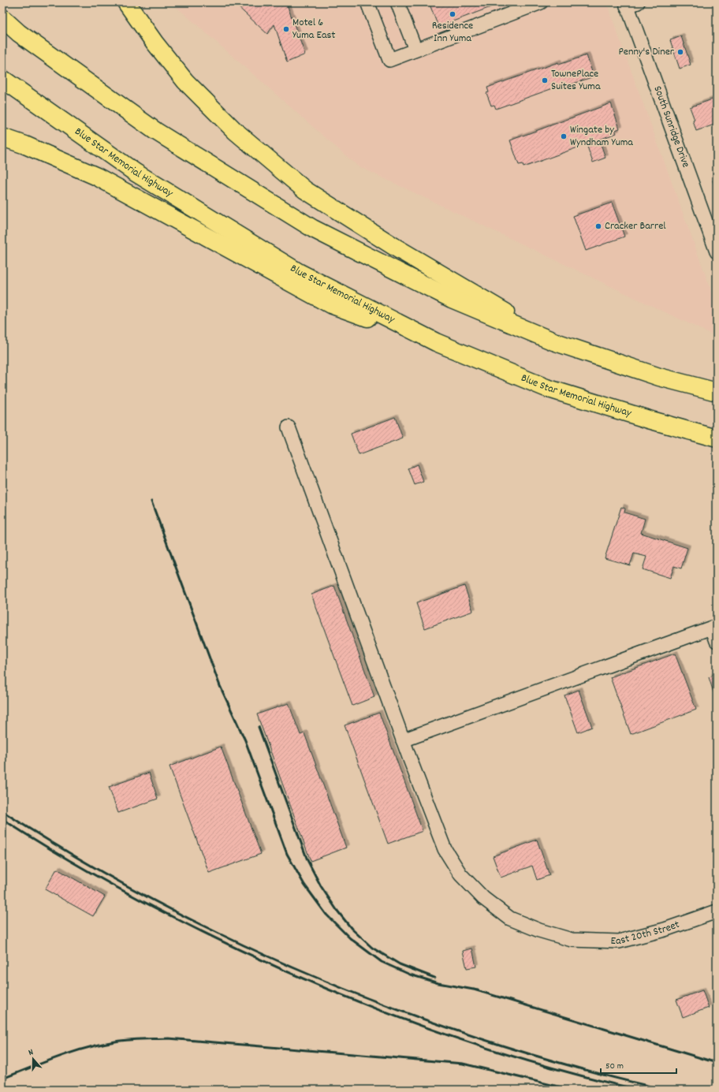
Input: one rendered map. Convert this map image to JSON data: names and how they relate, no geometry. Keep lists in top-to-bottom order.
{
  "streets": {
    "highway": ["Blue Star Memorial Highway"],
    "street": ["South Sunridge Drive", "East 20th Street"]
  },
  "places": [
    "Residence Inn Yuma",
    "Motel 6 Yuma East",
    "Penny's Diner",
    "TownePlace Suites Yuma",
    "Wingate by Wyndham Yuma",
    "Cracker Barrel"
  ],
  "scale_bar": "50 m",
  "north": "top"
}
